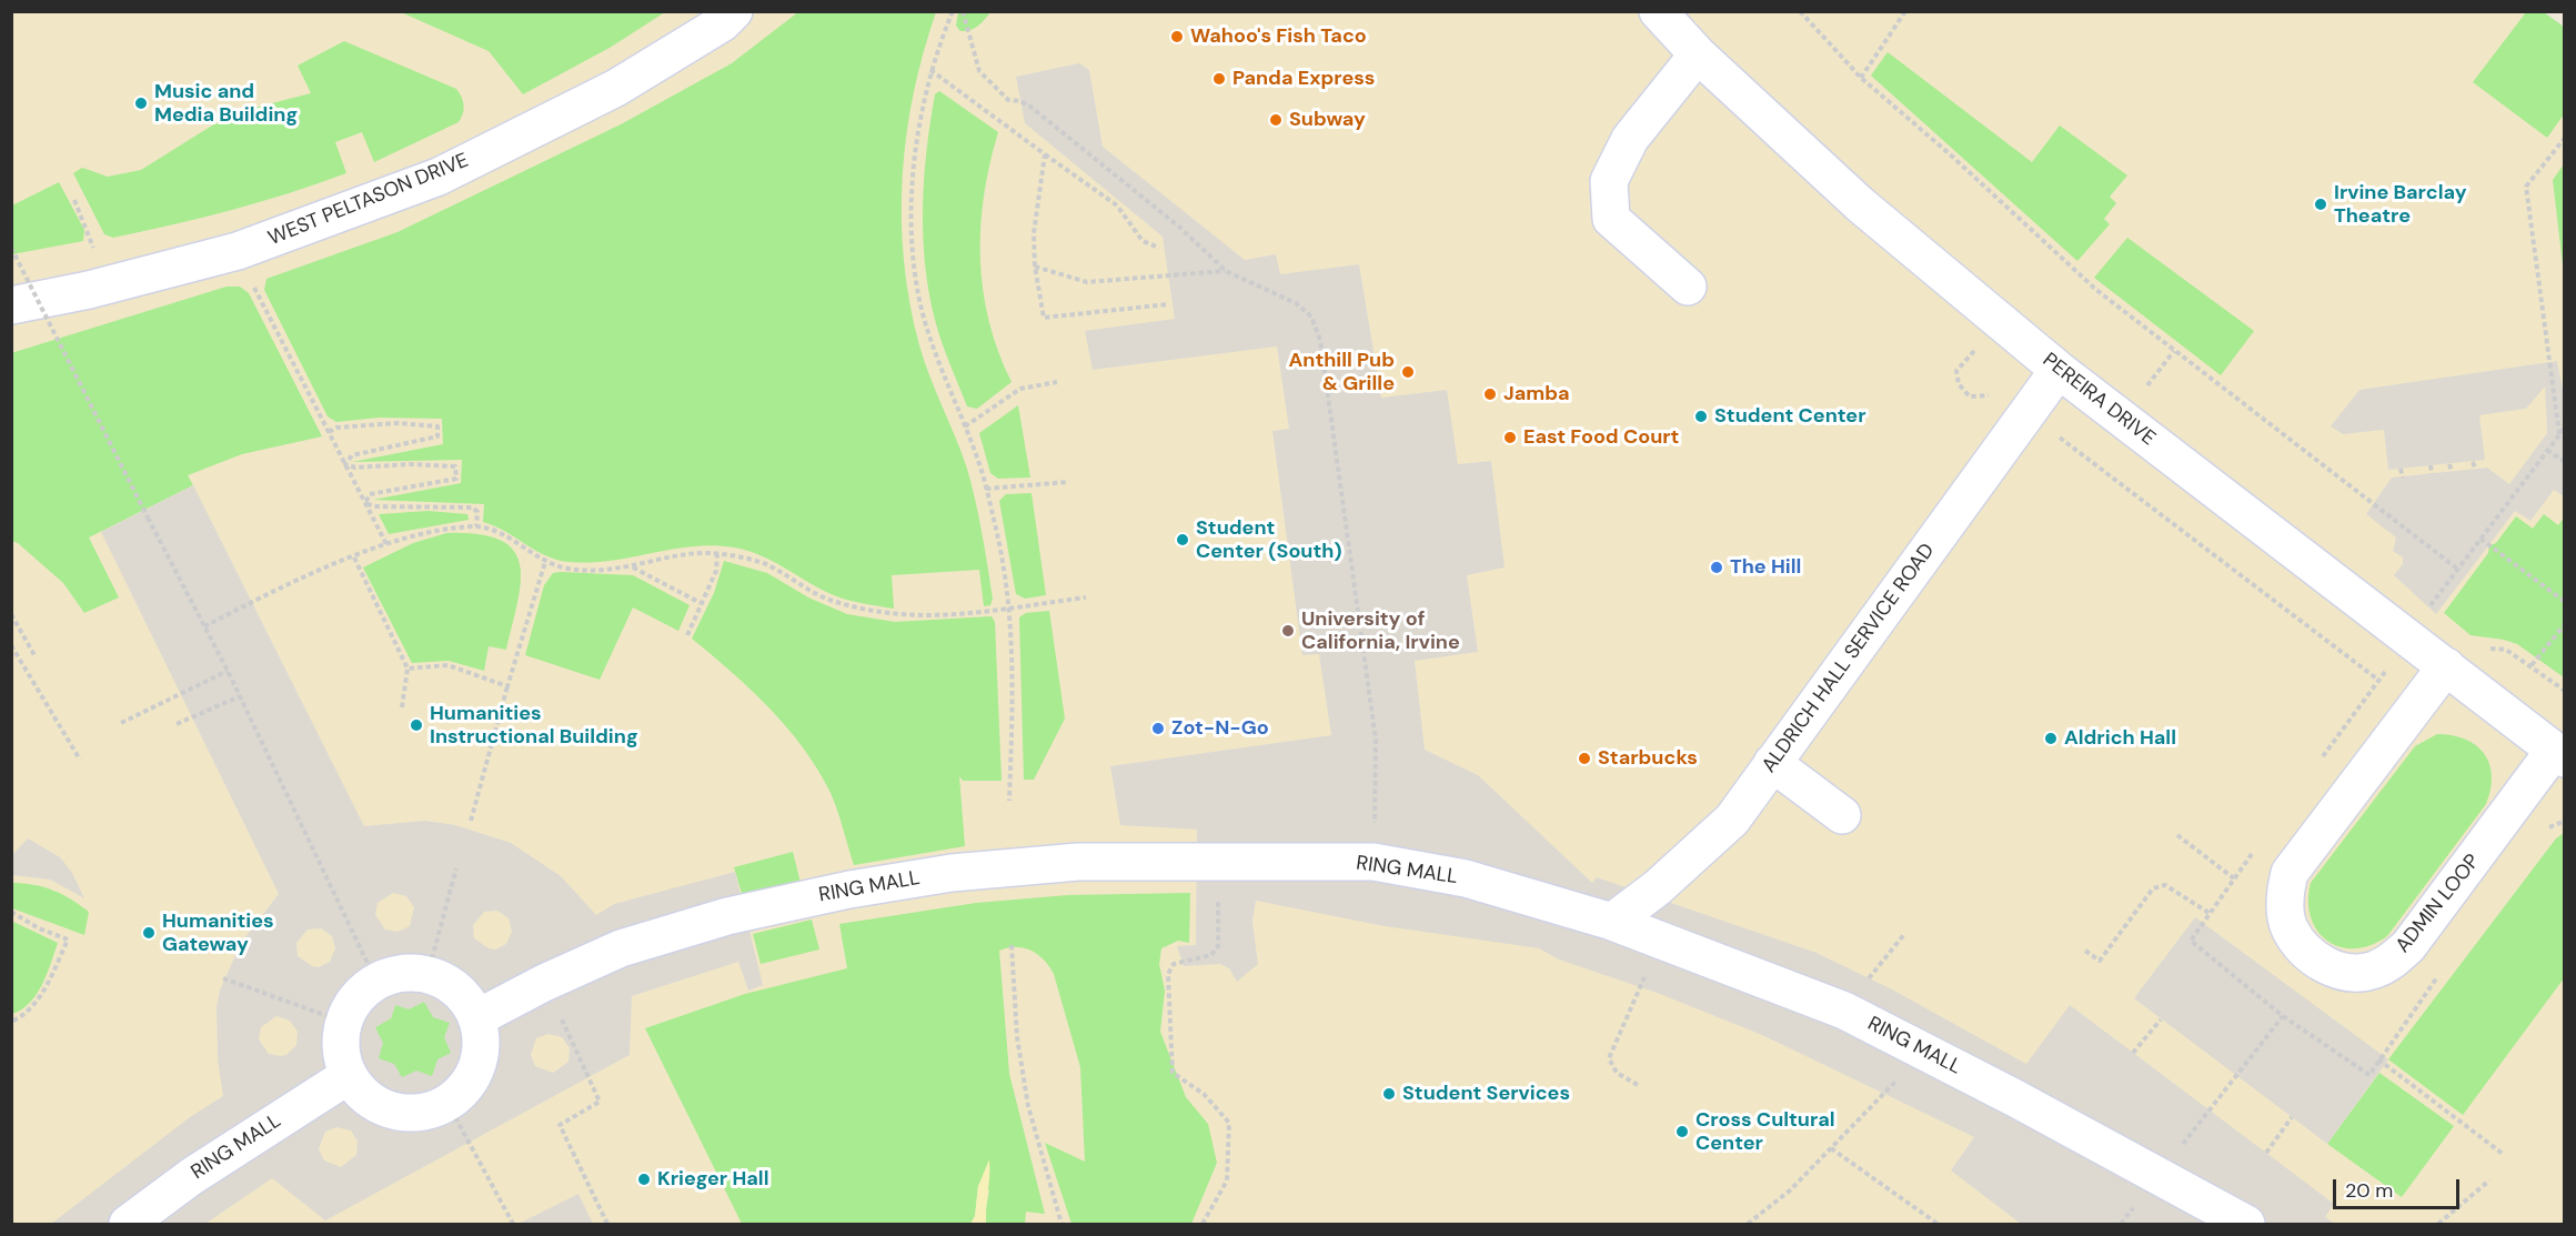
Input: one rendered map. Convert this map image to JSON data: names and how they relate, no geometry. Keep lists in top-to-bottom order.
{
  "streets": {
    "street": [
      "WEST PELTASON DRIVE",
      "PEREIRA DRIVE",
      "ALDRICH HALL SERVICE ROAD",
      "RING MALL",
      "ADMIN LOOP"
    ]
  },
  "crossings": [
    ["PEREIRA DRIVE", "ALDRICH HALL SERVICE ROAD"],
    ["PEREIRA DRIVE", "ADMIN LOOP"],
    ["ALDRICH HALL SERVICE ROAD", "RING MALL"]
  ],
  "places": [
    "Wahoo's Fish Taco",
    "Panda Express",
    "Music and Media Building",
    "Subway",
    "Irvine Barclay Theatre",
    "Anthill Pub & Grille",
    "Jamba",
    "Student Center",
    "East Food Court",
    "Student Center (South)",
    "The Hill",
    "University of California, Irvine",
    "Humanities Instructional Building",
    "Zot-N-Go",
    "Aldrich Hall",
    "Starbucks",
    "Humanities Gateway",
    "Student Services",
    "Cross Cultural Center",
    "Krieger Hall"
  ],
  "scale_bar": "20 m"
}
